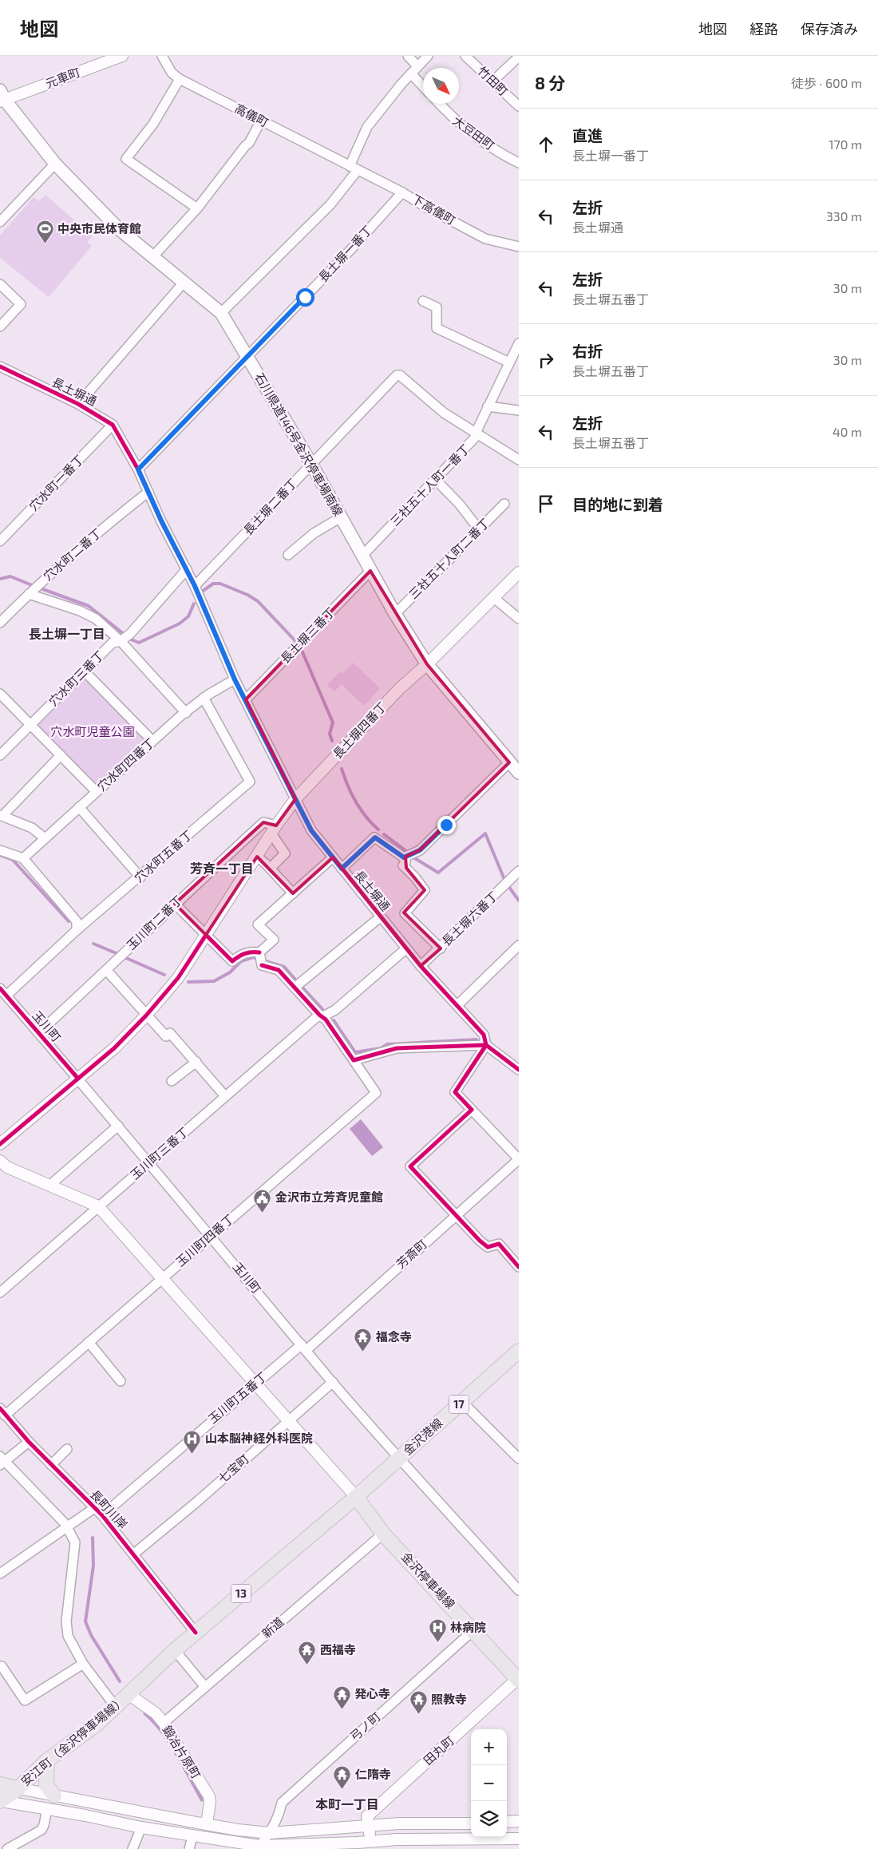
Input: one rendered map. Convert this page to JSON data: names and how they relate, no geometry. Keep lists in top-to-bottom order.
{
  "streets": {
    "main road": [
      "石川県道146号金沢停車場南線",
      "17",
      "金沢港線",
      "金沢停車場線",
      "13",
      "安江町（金沢停車場線）"
    ],
    "street": [
      "元車町",
      "竹田町",
      "高儀町",
      "大豆田町",
      "下高儀町",
      "長土塀一番丁",
      "長土塀通",
      "穴水町一番丁",
      "三社五十人町一番丁",
      "長土塀二番丁",
      "穴水町二番丁",
      "三社五十人町二番丁",
      "長土塀三番丁",
      "穴水町三番丁",
      "長土塀四番丁",
      "穴水町四番丁",
      "穴水町五番丁",
      "長土塀六番丁",
      "玉川町二番丁",
      "玉川町",
      "玉川町三番丁",
      "玉川町四番丁",
      "芳斎町",
      "玉川町五番丁",
      "七宝町",
      "長町川岸",
      "新道",
      "弓ノ町",
      "田丸町",
      "鍛冶片原町"
    ]
  },
  "crossings": [
    ["元車町", "石川県道146号金沢停車場南線"],
    ["高儀町", "下高儀町"],
    ["下高儀町", "長土塀一番丁"],
    ["長土塀一番丁", "長土塀通"],
    ["長土塀一番丁", "石川県道146号金沢停車場南線"],
    ["長土塀通", "穴水町一番丁"],
    ["長土塀通", "長土塀二番丁"],
    ["長土塀通", "穴水町二番丁"],
    ["長土塀通", "長土塀三番丁"],
    ["長土塀通", "穴水町三番丁"],
    ["長土塀通", "長土塀四番丁"],
    ["長土塀通", "穴水町四番丁"],
    ["長土塀通", "長土塀六番丁"],
    ["長土塀通", "玉川町三番丁"],
    ["石川県道146号金沢停車場南線", "三社五十人町一番丁"],
    ["石川県道146号金沢停車場南線", "長土塀二番丁"],
    ["石川県道146号金沢停車場南線", "三社五十人町二番丁"],
    ["石川県道146号金沢停車場南線", "長土塀三番丁"],
    ["石川県道146号金沢停車場南線", "長土塀四番丁"],
    ["三社五十人町一番丁", "長土塀二番丁"],
    ["長土塀四番丁", "玉川町二番丁"],
    ["長土塀四番丁", "玉川町"],
    ["穴水町四番丁", "穴水町五番丁"],
    ["穴水町五番丁", "玉川町"],
    ["玉川町二番丁", "玉川町"],
    ["玉川町", "玉川町三番丁"],
    ["玉川町", "玉川町四番丁"],
    ["玉川町", "芳斎町"],
    ["玉川町", "玉川町五番丁"],
    ["玉川町", "17"],
    ["玉川町", "金沢港線"],
    ["玉川町", "七宝町"],
    ["玉川町四番丁", "長町川岸"],
    ["芳斎町", "玉川町五番丁"],
    ["玉川町五番丁", "長町川岸"],
    ["17", "金沢港線"],
    ["17", "金沢停車場線"],
    ["17", "13"],
    ["七宝町", "長町川岸"],
    ["長町川岸", "13"],
    ["金沢停車場線", "13"],
    ["金沢停車場線", "新道"],
    ["金沢停車場線", "弓ノ町"],
    ["金沢停車場線", "田丸町"],
    ["13", "安江町（金沢停車場線）"],
    ["13", "鍛冶片原町"],
    ["新道", "鍛冶片原町"],
    ["安江町（金沢停車場線）", "鍛冶片原町"]
  ],
  "districts": ["長土塀一丁目", "芳斉一丁目", "本町一丁目"],
  "parks": ["穴水町児童公園"],
  "places": {
    "sports": ["中央市民体育館"],
    "public building": ["金沢市立芳斉児童館"],
    "temple": [
      "福念寺",
      "西福寺",
      "発心寺",
      "照教寺",
      "仁隋寺"
    ],
    "hospital": ["山本脳神経外科医院", "林病院"]
  },
  "north": "bottom right",
  "page": {
    "header": "地図",
    "nav": ["地図", "経路", "保存済み"],
    "heading": ["8 分", "徒歩 · 600 m"],
    "list": [
      ["直進", "長土塀一番丁", "170 m"],
      ["左折", "長土塀通", "330 m"],
      ["左折", "長土塀五番丁", "30 m"],
      ["右折", "長土塀五番丁", "30 m"],
      ["左折", "長土塀五番丁", "40 m"],
      "目的地に到着"
    ],
    "map_buttons": ["+", "−"]
  }
}
